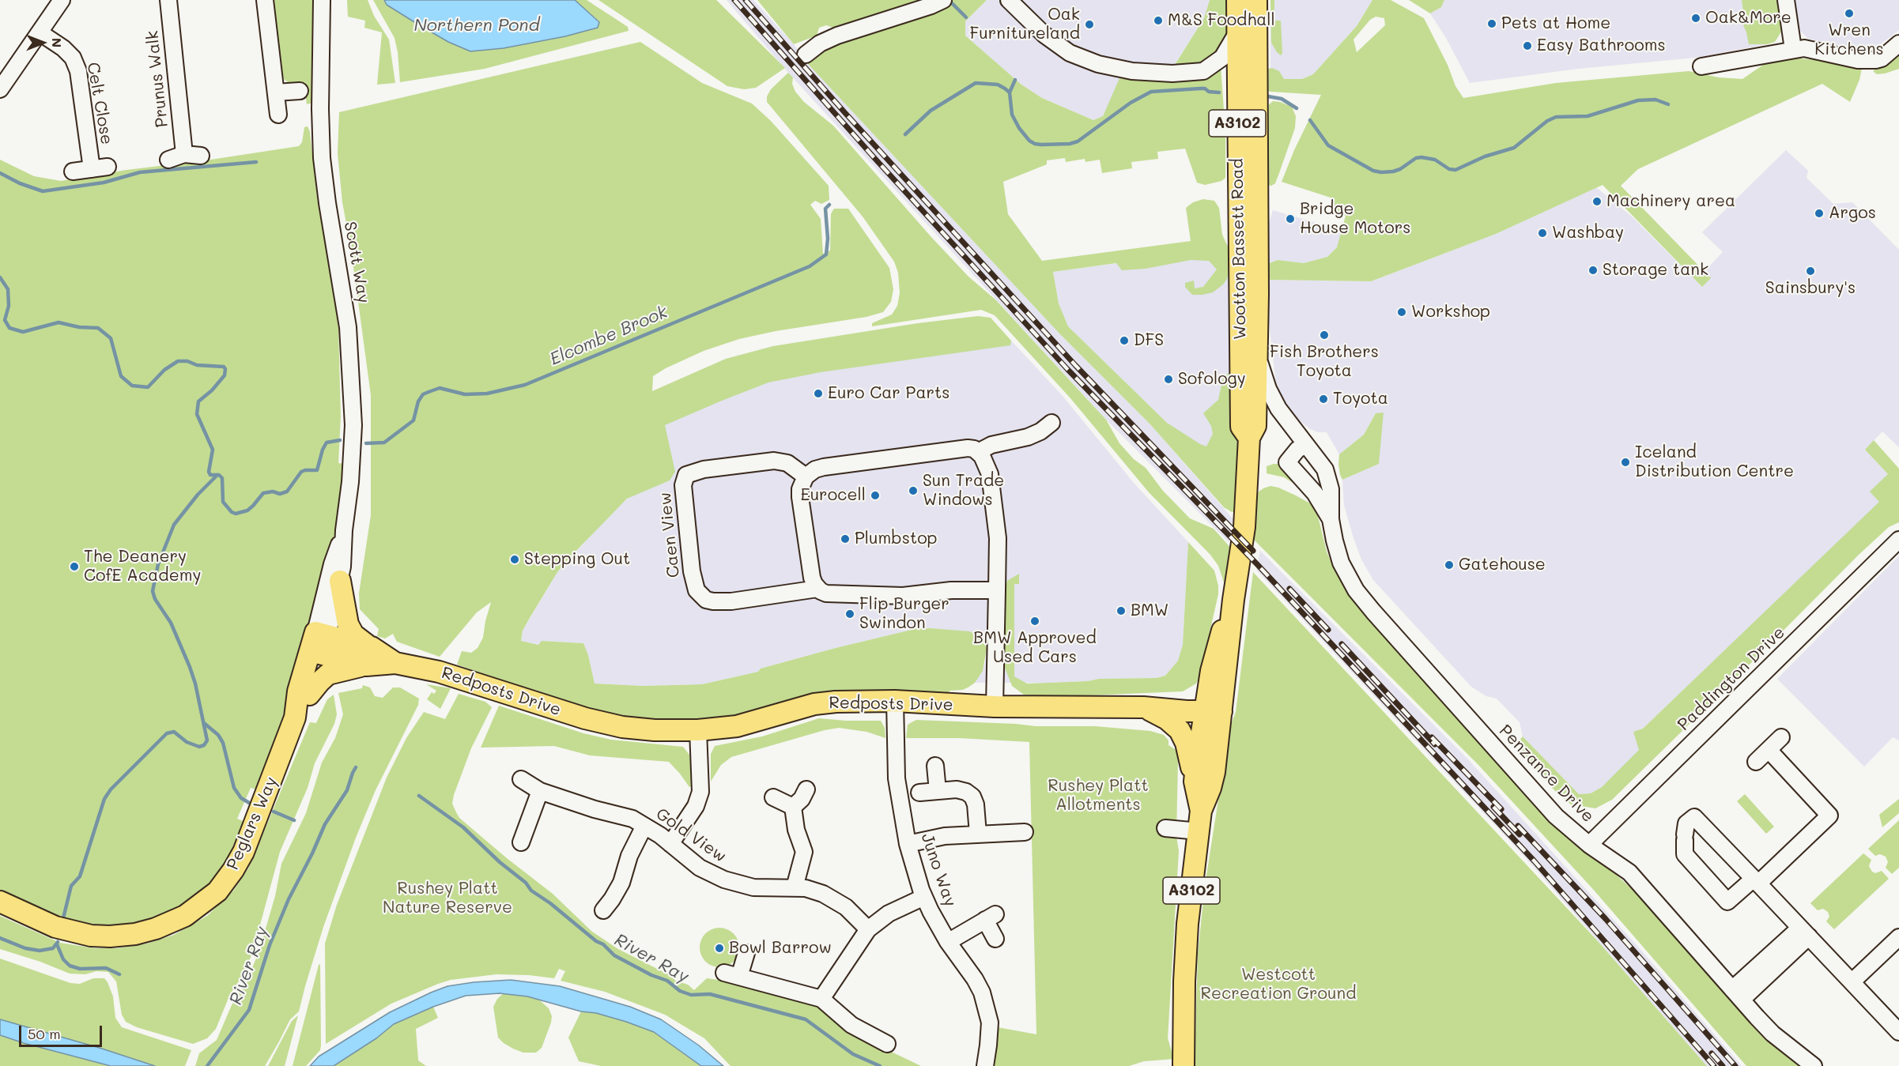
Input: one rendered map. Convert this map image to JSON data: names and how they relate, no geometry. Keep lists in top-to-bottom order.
{
  "streets": {
    "main road": [
      "A3102",
      "Wootton Bassett Road",
      "Redposts Drive",
      "Peglars Way"
    ],
    "street": [
      "Prunus Walk",
      "Celt Close",
      "Scott Way",
      "Caen View",
      "Paddington Drive",
      "Penzance Drive",
      "Gold View",
      "Juno Way"
    ]
  },
  "crossings": [
    ["Wootton Bassett Road", "Redposts Drive"],
    ["Wootton Bassett Road", "Penzance Drive"],
    ["Scott Way", "Redposts Drive"],
    ["Scott Way", "Peglars Way"],
    ["Paddington Drive", "Penzance Drive"],
    ["Redposts Drive", "Peglars Way"],
    ["Redposts Drive", "Juno Way"]
  ],
  "water": ["Northern Pond", "Elcombe Brook", "River Ray"],
  "parks": ["Rushey Platt Allotments", "Rushey Platt Nature Reserve", "Westcott Recreation Ground"],
  "places": [
    "Wren Kitchens",
    "Oak&More",
    "M&S Foodhall",
    "Pets at Home",
    "Oak Furnitureland",
    "Easy Bathrooms",
    "Machinery area",
    "Argos",
    "Bridge House Motors",
    "Washbay",
    "Storage tank",
    "Sainsbury's",
    "Workshop",
    "Fish Brothers Toyota",
    "DFS",
    "Sofology",
    "Euro Car Parts",
    "Toyota",
    "Iceland Distribution Centre",
    "Sun Trade Windows",
    "Eurocell",
    "Plumbstop",
    "Stepping Out",
    "Gatehouse",
    "The Deanery CofE Academy",
    "BMW",
    "Flip Burger Swindon",
    "BMW Approved Used Cars",
    "Bowl Barrow"
  ],
  "scale_bar": "50 m",
  "north": "right"
}
